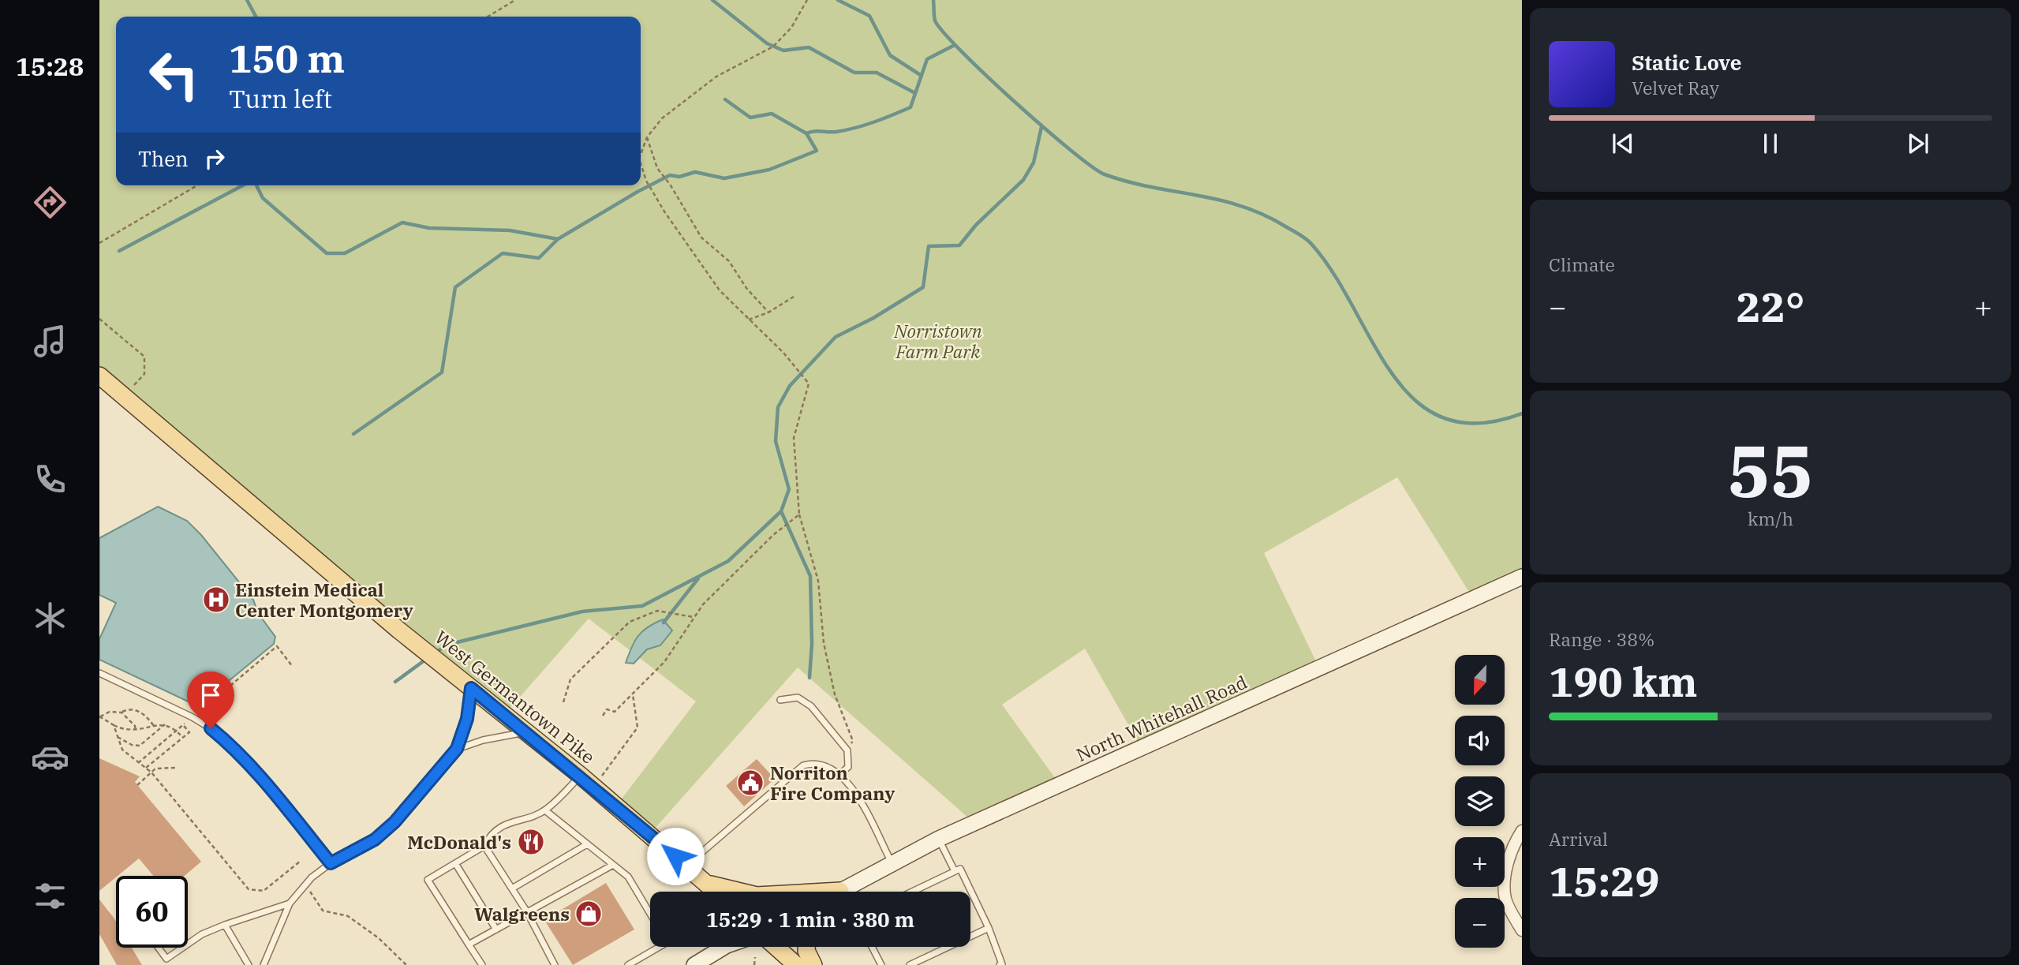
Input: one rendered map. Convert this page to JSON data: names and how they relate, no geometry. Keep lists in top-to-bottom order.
{
  "streets": {
    "main road": ["West Germantown Pike", "North Whitehall Road"]
  },
  "parks": ["Norristown Farm Park"],
  "places": {
    "hospital": ["Einstein Medical Center Montgomery"],
    "public building": ["Norriton Fire Company"],
    "restaurant": ["McDonald's"],
    "shop": ["Walgreens"]
  },
  "north": "bottom",
  "page": {
    "tabs": "15:28",
    "turn": ["150 m", "Turn left"],
    "song": ["Static Love", "Velvet Ray"],
    "then": "Then",
    "tile": [
      "Climate",
      ["55", "km/h"],
      ["Range · 38%", "190 km"],
      ["Arrival", "15:29"]
    ],
    "heat": ["−", "22°", "+"],
    "map_buttons": ["+", "−"],
    "limit": "60",
    "trip": "15:29 · 1 min · 380 m"
  }
}
